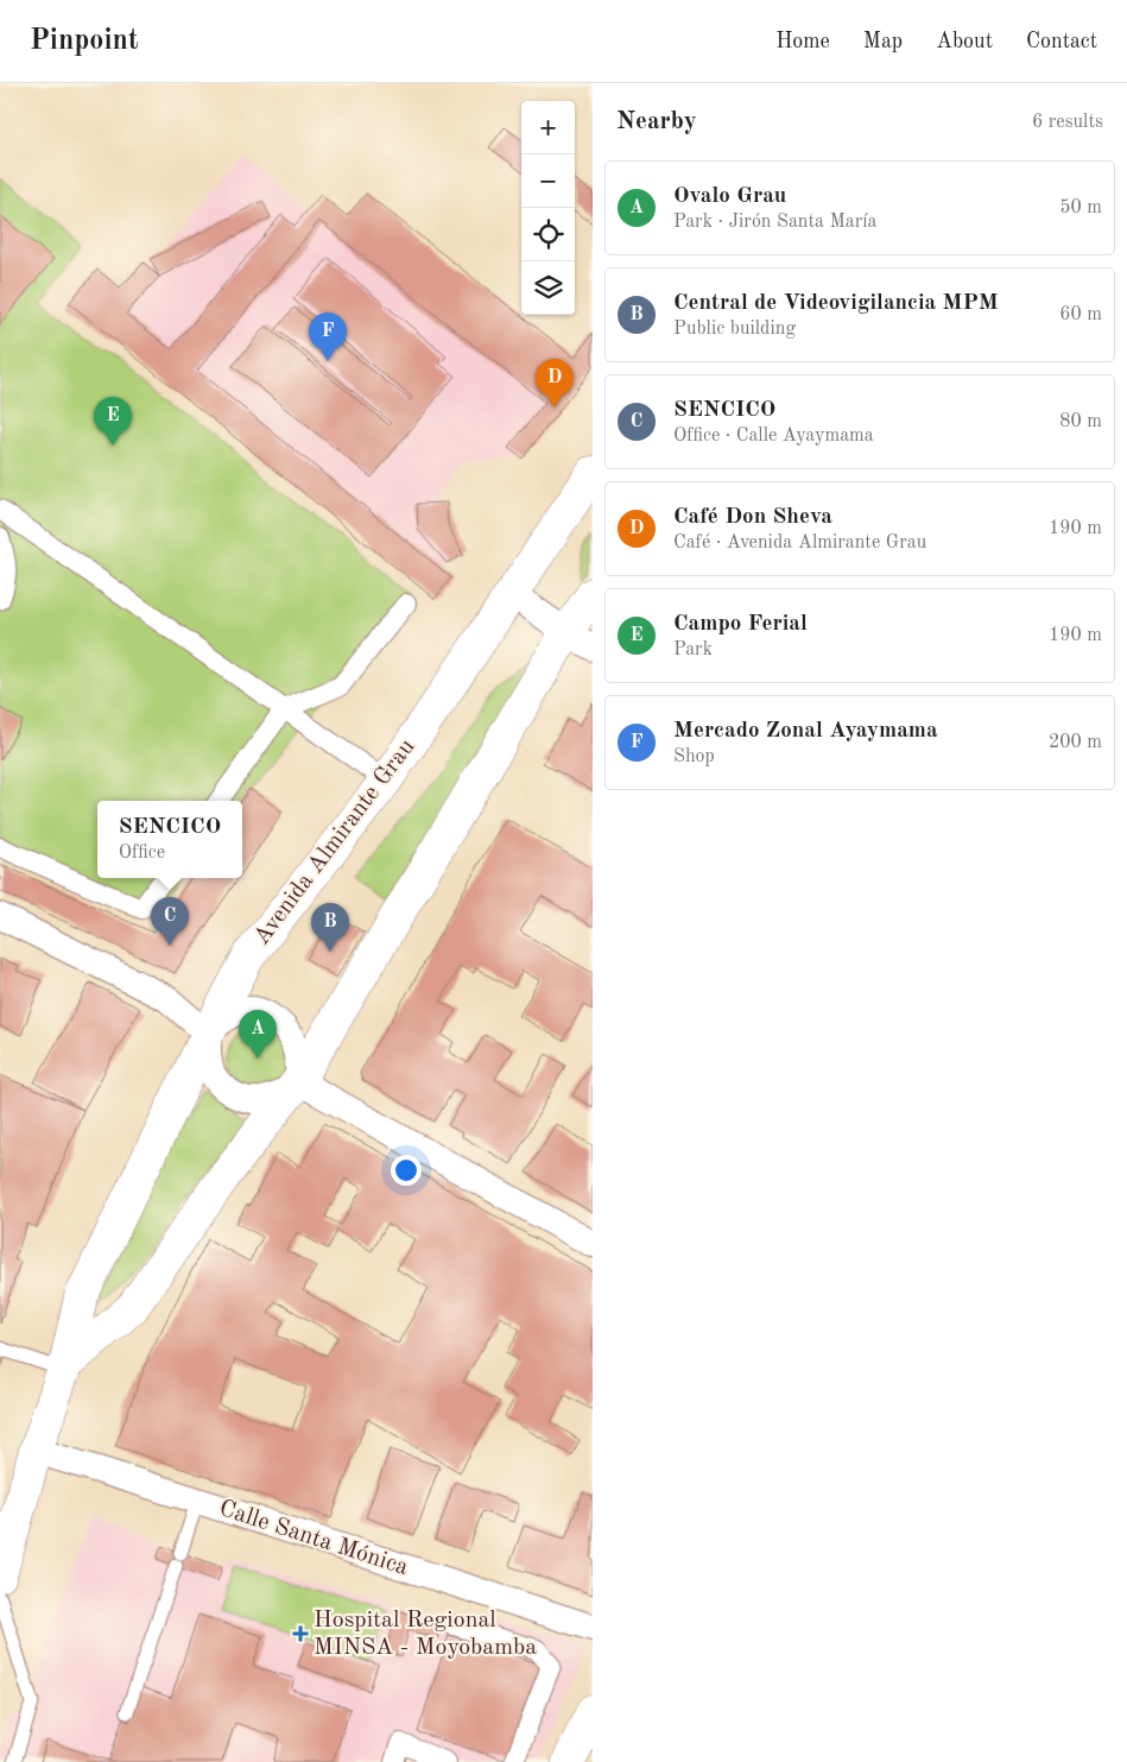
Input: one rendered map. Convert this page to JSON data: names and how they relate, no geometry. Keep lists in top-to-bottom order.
{
  "streets": {
    "main road": ["Avenida Almirante Grau"],
    "street": ["Calle Santa Mónica"]
  },
  "crossings": [
    ["Avenida Almirante Grau", "Calle Santa Mónica"]
  ],
  "places": {
    "health": ["Hospital Regional MINSA - Moyobamba"]
  },
  "page": {
    "header": "Pinpoint",
    "nav": [
      "Home",
      "Map",
      "About",
      "Contact"
    ],
    "heading": ["Nearby", "6 results"],
    "map_buttons": ["+", "−"],
    "list": [
      {
        "mark": "A",
        "name": "Ovalo Grau",
        "note": "Park · Jirón Santa María",
        "value": "50 m"
      },
      {
        "mark": "B",
        "name": "Central de Videovigilancia MPM",
        "note": "Public building",
        "value": "60 m"
      },
      {
        "mark": "C",
        "name": "SENCICO",
        "note": "Office · Calle Ayaymama",
        "value": "80 m"
      },
      {
        "mark": "D",
        "name": "Café Don Sheva",
        "note": "Café · Avenida Almirante Grau",
        "value": "190 m"
      },
      {
        "mark": "E",
        "name": "Campo Ferial",
        "note": "Park",
        "value": "190 m"
      },
      {
        "mark": "F",
        "name": "Mercado Zonal Ayaymama",
        "note": "Shop",
        "value": "200 m"
      }
    ],
    "pins": [
      "F",
      "D",
      "E",
      "C",
      "B",
      "A"
    ],
    "popup": ["SENCICO", "Office"]
  }
}
